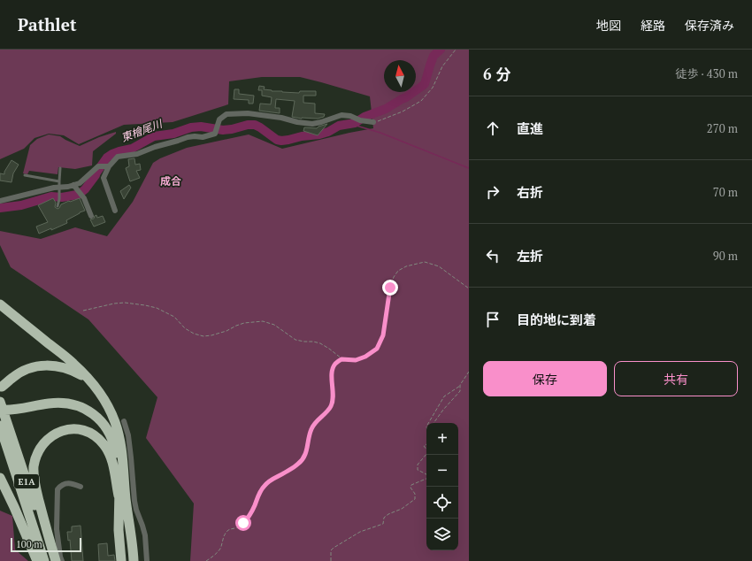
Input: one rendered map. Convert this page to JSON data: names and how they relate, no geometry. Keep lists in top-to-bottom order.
{
  "streets": {
    "highway": ["E1A"]
  },
  "districts": ["成合"],
  "water": ["東檜尾川"],
  "scale_bar": "100 m",
  "north": "top",
  "page": {
    "header": "Pathlet",
    "nav": ["地図", "経路", "保存済み"],
    "heading": ["6 分", "徒歩 · 430 m"],
    "list": [
      ["直進", "270 m"],
      ["右折", "70 m"],
      ["左折", "90 m"],
      "目的地に到着"
    ],
    "buttons": ["保存", "共有"],
    "map_buttons": ["+", "−"],
    "scale": "100 m"
  }
}
